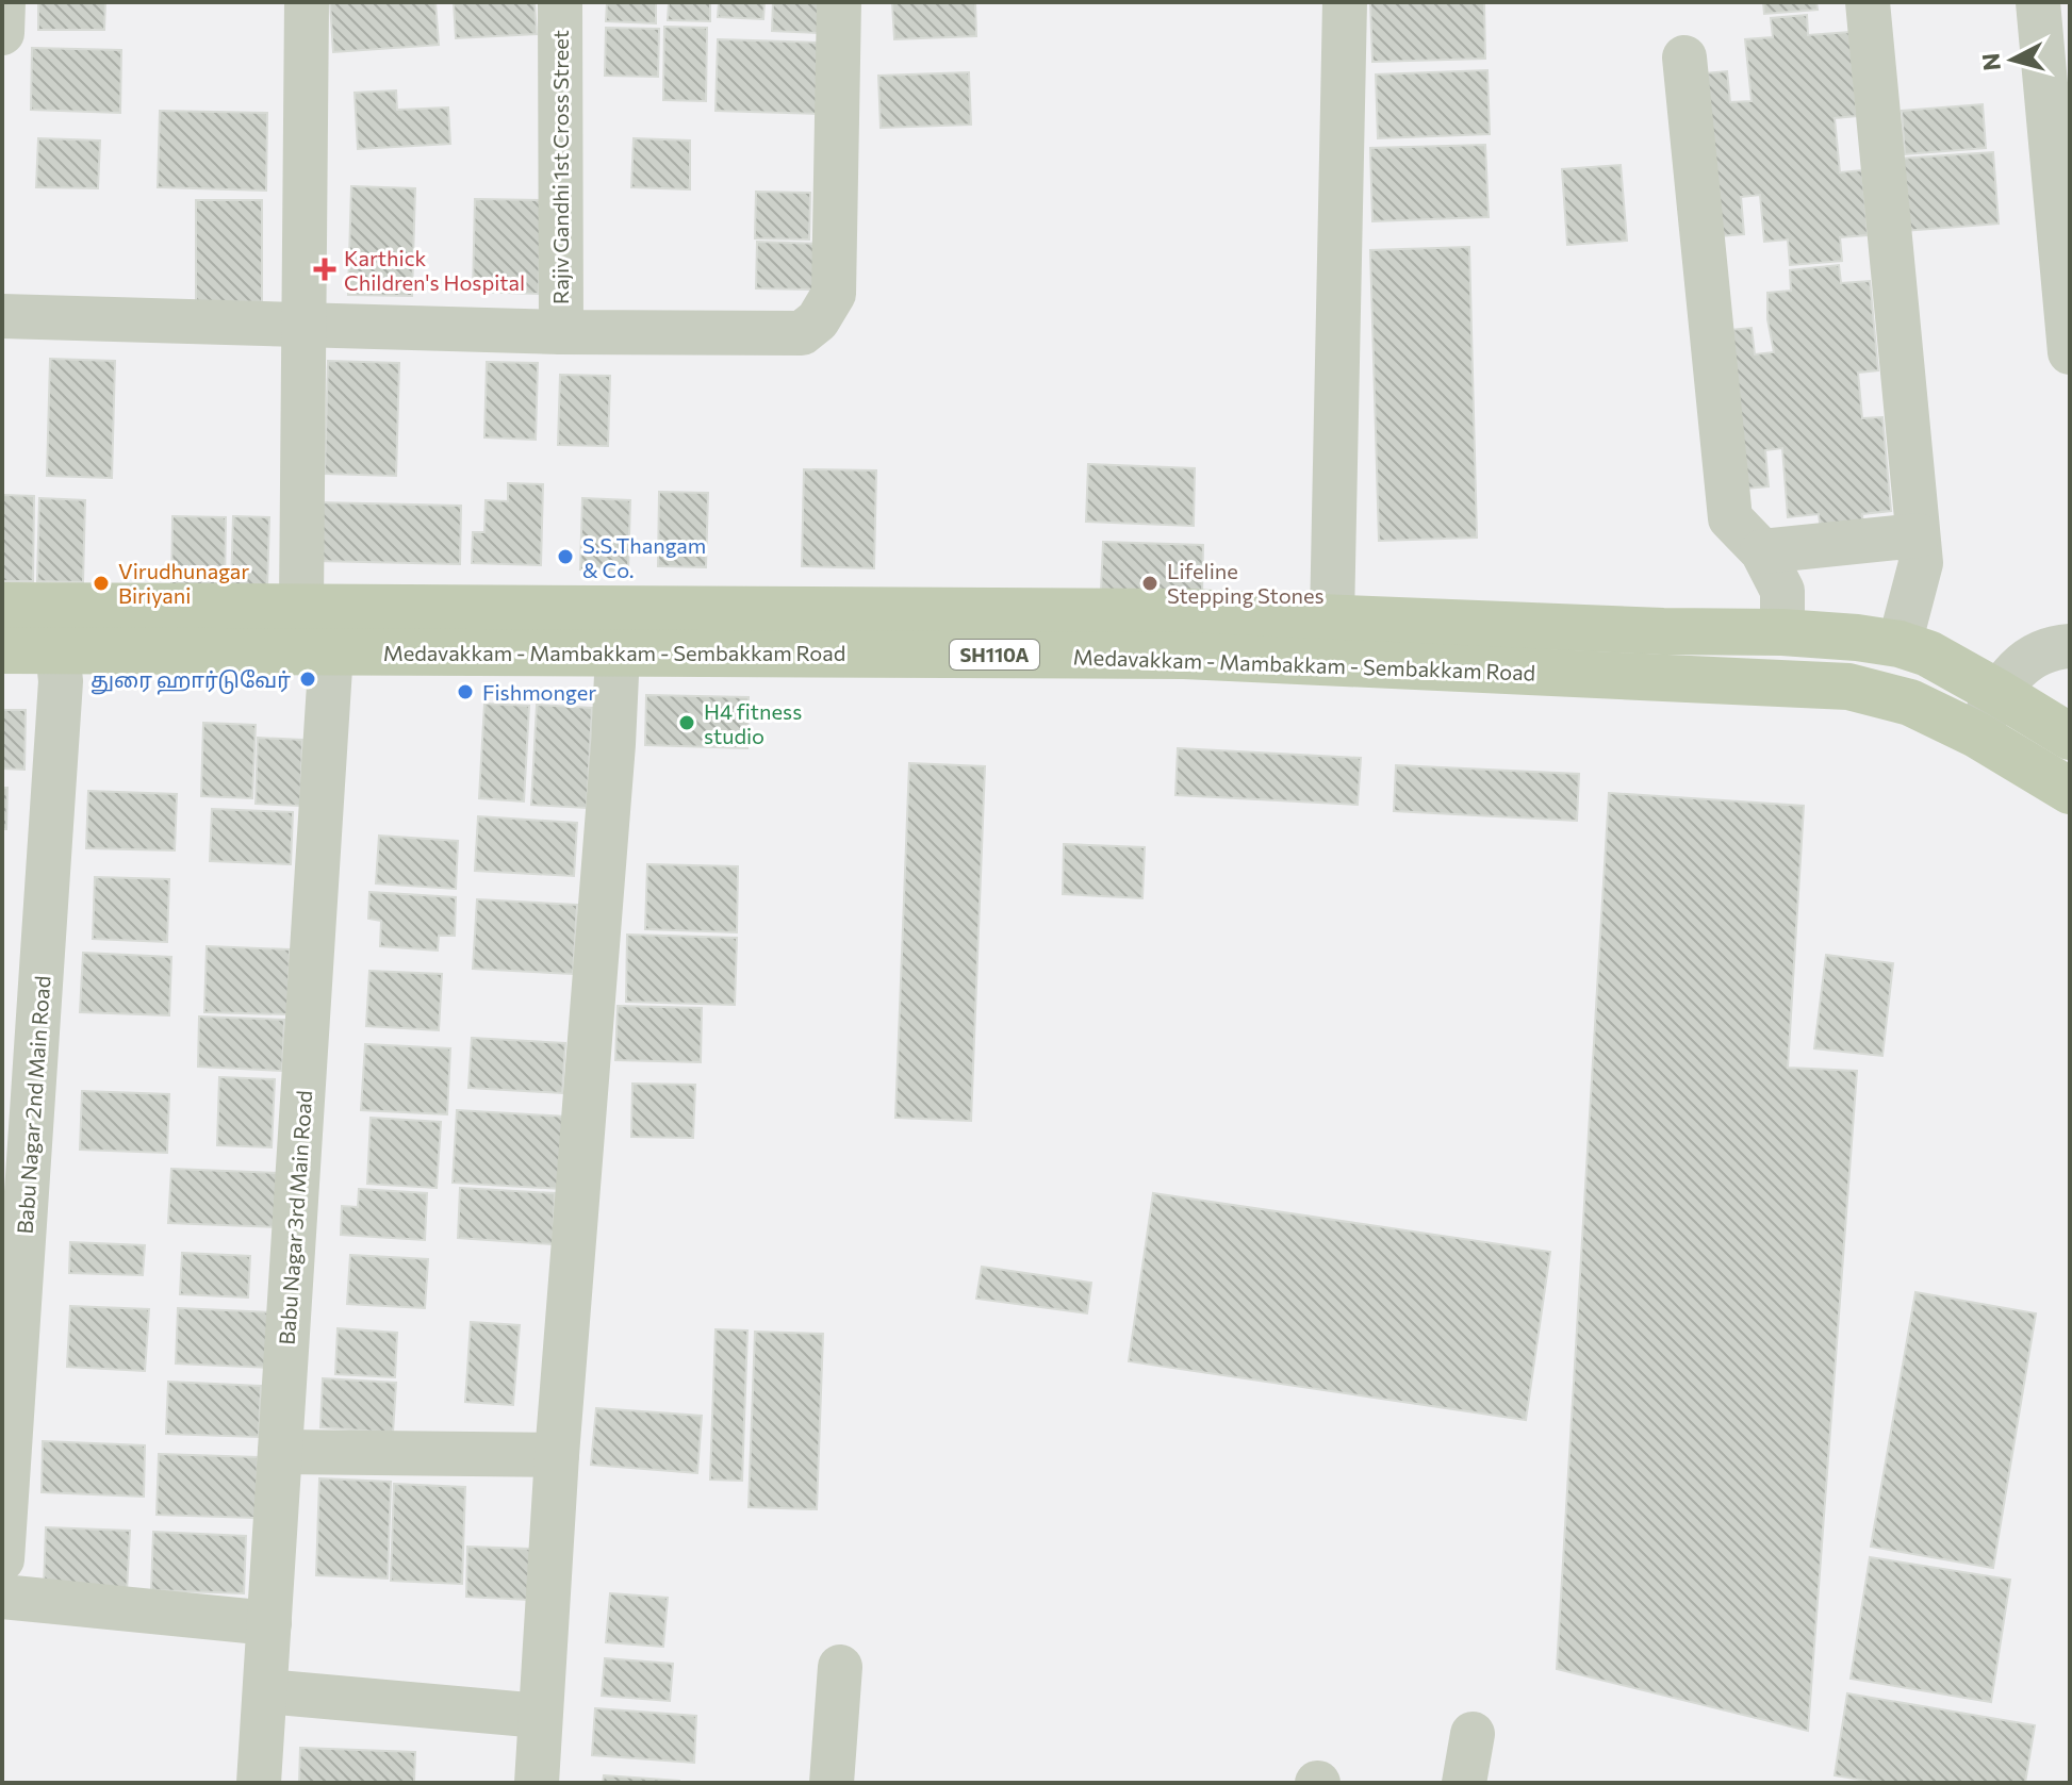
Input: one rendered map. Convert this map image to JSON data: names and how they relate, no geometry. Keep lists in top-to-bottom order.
{
  "streets": {
    "main road": ["Medavakkam - Mambakkam - Sembakkam Road", "SH110A"],
    "street": ["Rajiv Gandhi 1st Cross Street", "Babu Nagar 2nd Main Road", "Babu Nagar 3rd Main Road"]
  },
  "crossings": [
    ["Medavakkam - Mambakkam - Sembakkam Road", "Babu Nagar 2nd Main Road"],
    ["Medavakkam - Mambakkam - Sembakkam Road", "Babu Nagar 3rd Main Road"]
  ],
  "places": {
    "health": ["Karthick Children's Hospital"],
    "other": [
      "S.S.Thangam & Co.",
      "Virudhunagar Biriyani",
      "Lifeline Stepping Stones",
      "துரை ஹார்டுவேர்",
      "Fishmonger",
      "H4 fitness studio"
    ]
  },
  "north": "left"
}
